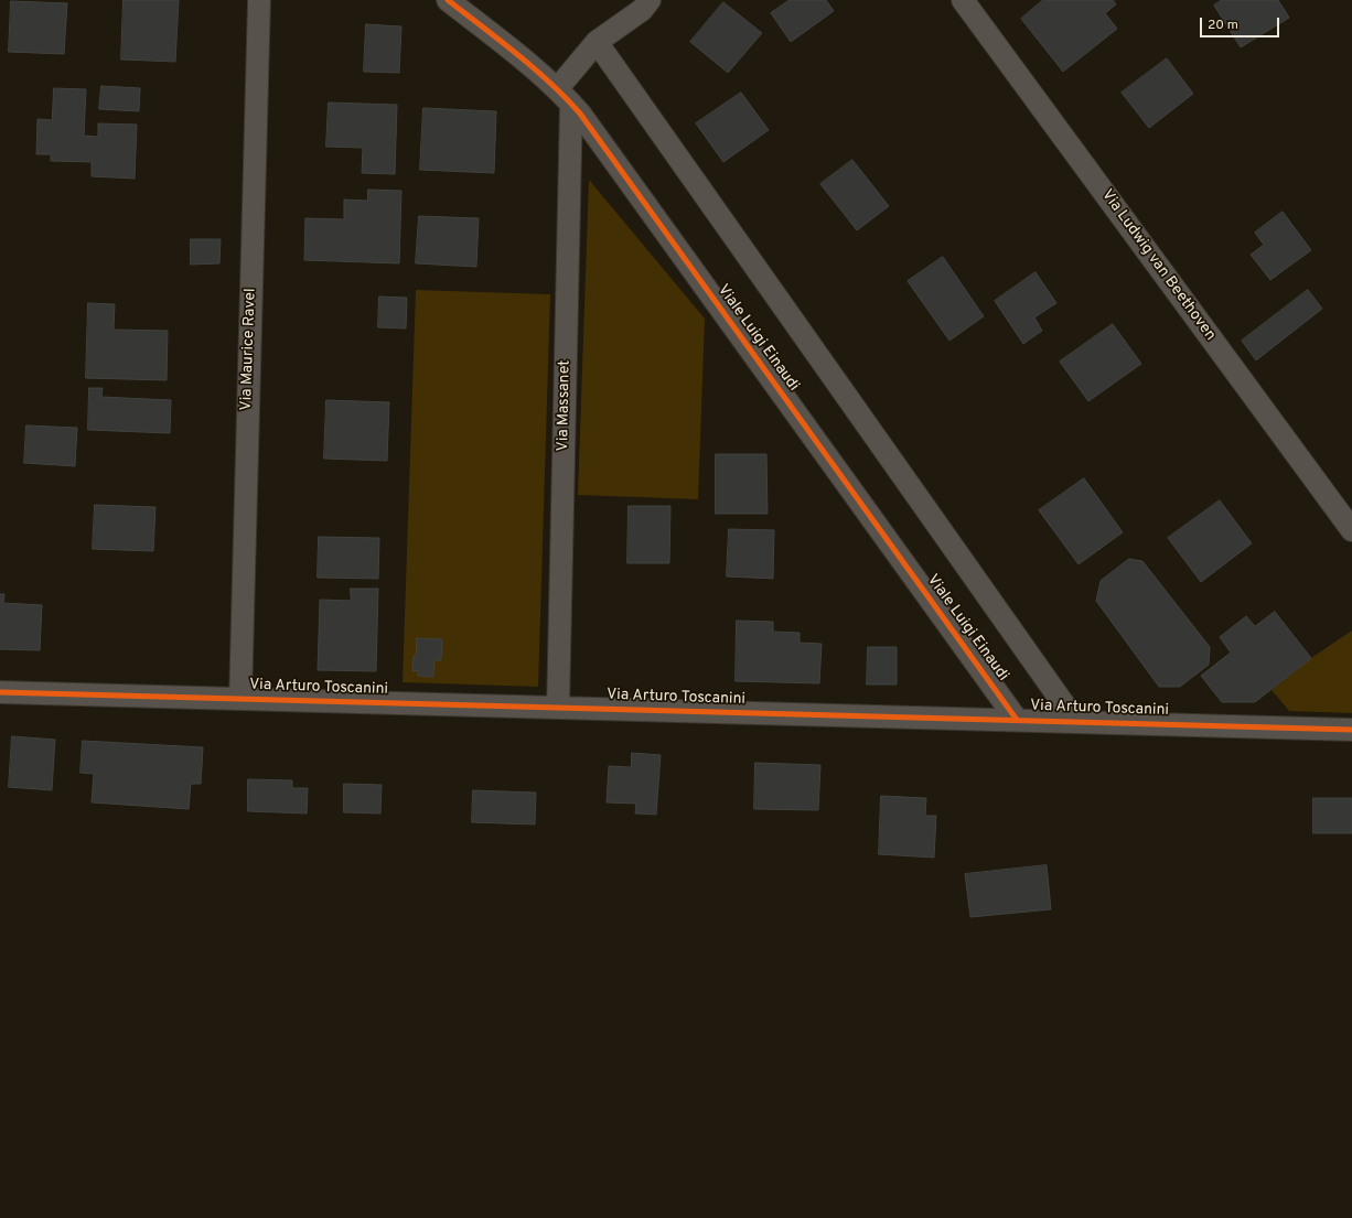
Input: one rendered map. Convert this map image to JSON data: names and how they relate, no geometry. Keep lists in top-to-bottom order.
{
  "streets": {
    "street": [
      "Via Ludwig van Beethoven",
      "Viale Luigi Einaudi",
      "Via Maurice Ravel",
      "Via Massanet",
      "Via Arturo Toscanini"
    ]
  },
  "crossings": [
    ["Viale Luigi Einaudi", "Via Massanet"],
    ["Viale Luigi Einaudi", "Via Arturo Toscanini"],
    ["Via Maurice Ravel", "Via Arturo Toscanini"],
    ["Via Massanet", "Via Arturo Toscanini"]
  ],
  "scale_bar": "20 m"
}
